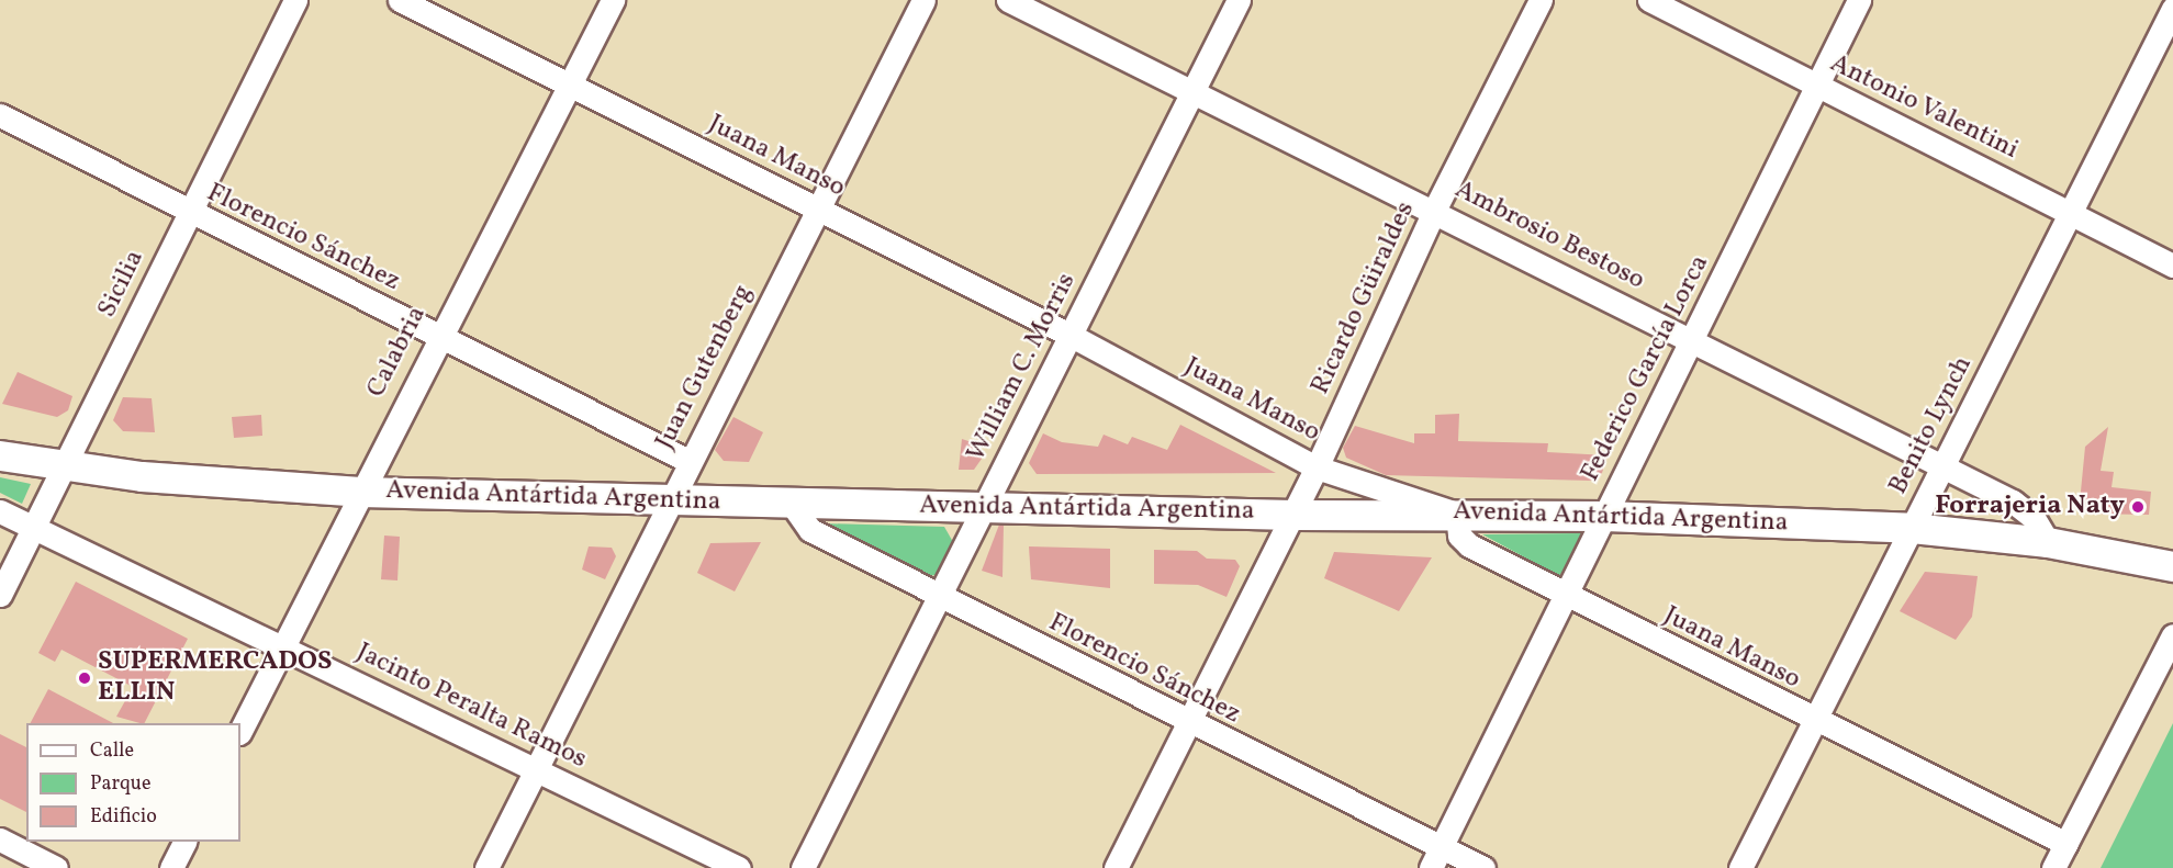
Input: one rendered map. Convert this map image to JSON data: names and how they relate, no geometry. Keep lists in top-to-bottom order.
{
  "streets": {
    "main road": ["Avenida Antártida Argentina"],
    "street": [
      "Antonio Valentini",
      "Juana Manso",
      "Ambrosio Bestoso",
      "Florencio Sánchez",
      "Sicilia",
      "Ricardo Güiraldes",
      "Calabria",
      "Juan Gutenberg",
      "William C. Morris",
      "Federico García Lorca",
      "Benito Lynch",
      "Jacinto Peralta Ramos"
    ]
  },
  "crossings": [
    ["Antonio Valentini", "Federico García Lorca"],
    ["Antonio Valentini", "Benito Lynch"],
    ["Juana Manso", "Ricardo Güiraldes"],
    ["Juana Manso", "Calabria"],
    ["Juana Manso", "Juan Gutenberg"],
    ["Juana Manso", "William C. Morris"],
    ["Juana Manso", "Federico García Lorca"],
    ["Juana Manso", "Benito Lynch"],
    ["Juana Manso", "Avenida Antártida Argentina"],
    ["Ambrosio Bestoso", "Ricardo Güiraldes"],
    ["Ambrosio Bestoso", "William C. Morris"],
    ["Ambrosio Bestoso", "Federico García Lorca"],
    ["Ambrosio Bestoso", "Benito Lynch"],
    ["Ambrosio Bestoso", "Avenida Antártida Argentina"],
    ["Florencio Sánchez", "Sicilia"],
    ["Florencio Sánchez", "Ricardo Güiraldes"],
    ["Florencio Sánchez", "Calabria"],
    ["Florencio Sánchez", "Juan Gutenberg"],
    ["Florencio Sánchez", "William C. Morris"],
    ["Florencio Sánchez", "Federico García Lorca"],
    ["Florencio Sánchez", "Avenida Antártida Argentina"],
    ["Sicilia", "Avenida Antártida Argentina"],
    ["Sicilia", "Jacinto Peralta Ramos"],
    ["Ricardo Güiraldes", "Avenida Antártida Argentina"],
    ["Calabria", "Avenida Antártida Argentina"],
    ["Calabria", "Jacinto Peralta Ramos"],
    ["Juan Gutenberg", "Avenida Antártida Argentina"],
    ["Juan Gutenberg", "Jacinto Peralta Ramos"],
    ["William C. Morris", "Avenida Antártida Argentina"],
    ["Federico García Lorca", "Avenida Antártida Argentina"],
    ["Benito Lynch", "Avenida Antártida Argentina"]
  ],
  "places": ["Forrajeria Naty", "SUPERMERCADOS ELLIN"],
  "legend": ["Calle", "Parque", "Edificio"]
}
